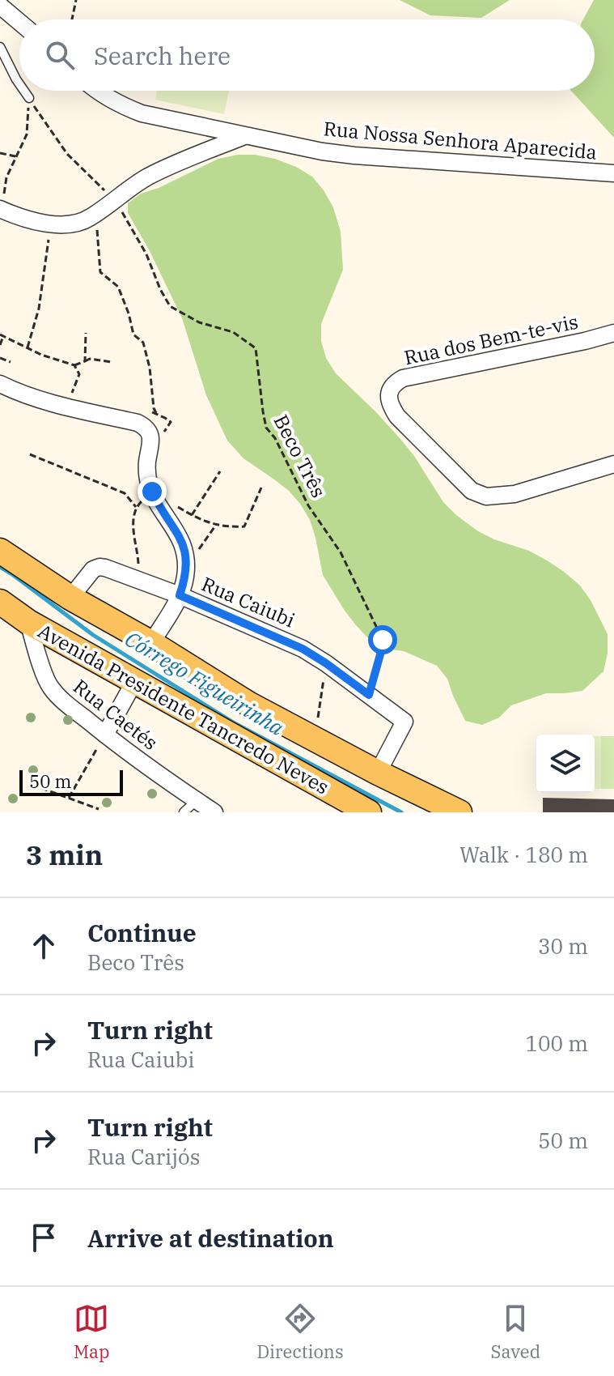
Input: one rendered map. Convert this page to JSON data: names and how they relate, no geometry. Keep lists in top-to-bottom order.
{
  "streets": {
    "main road": ["Avenida Presidente Tancredo Neves"],
    "street": [
      "Rua Nossa Senhora Aparecida",
      "Rua dos Bem-te-vis",
      "Rua Caiubi",
      "Rua Caetés"
    ],
    "path": ["Beco Três"]
  },
  "crossings": [
    ["Beco Três", "Rua Caiubi"],
    ["Rua Caiubi", "Avenida Presidente Tancredo Neves"],
    ["Avenida Presidente Tancredo Neves", "Rua Caetés"]
  ],
  "water": ["Córrego Figueirinha"],
  "scale_bar": "50 m",
  "page": {
    "search": "Search here",
    "scale": "50 m",
    "heading": ["3 min", "Walk · 180 m"],
    "list": [
      ["Continue", "Beco Três", "30 m"],
      ["Turn right", "Rua Caiubi", "100 m"],
      ["Turn right", "Rua Carijós", "50 m"],
      "Arrive at destination"
    ],
    "nav": ["Map", "Directions", "Saved"]
  }
}
